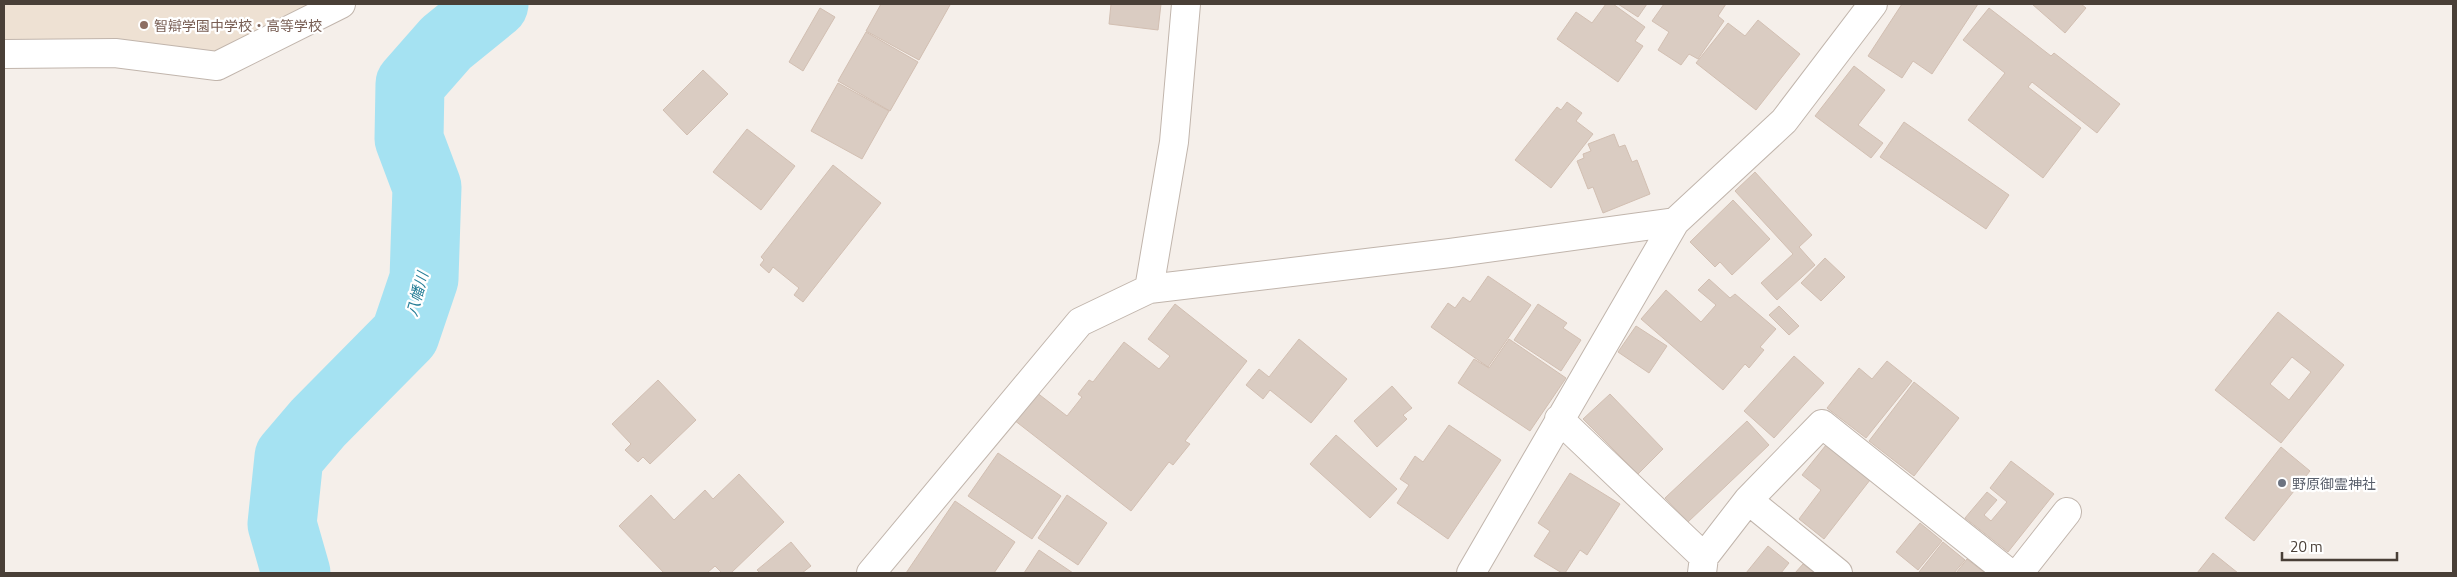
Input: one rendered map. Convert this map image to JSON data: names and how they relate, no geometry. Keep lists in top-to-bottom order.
{
  "water": ["八幡川"],
  "places": ["智辯学園中学校・高等学校", "野原御霊神社"],
  "scale_bar": "20 m"
}
